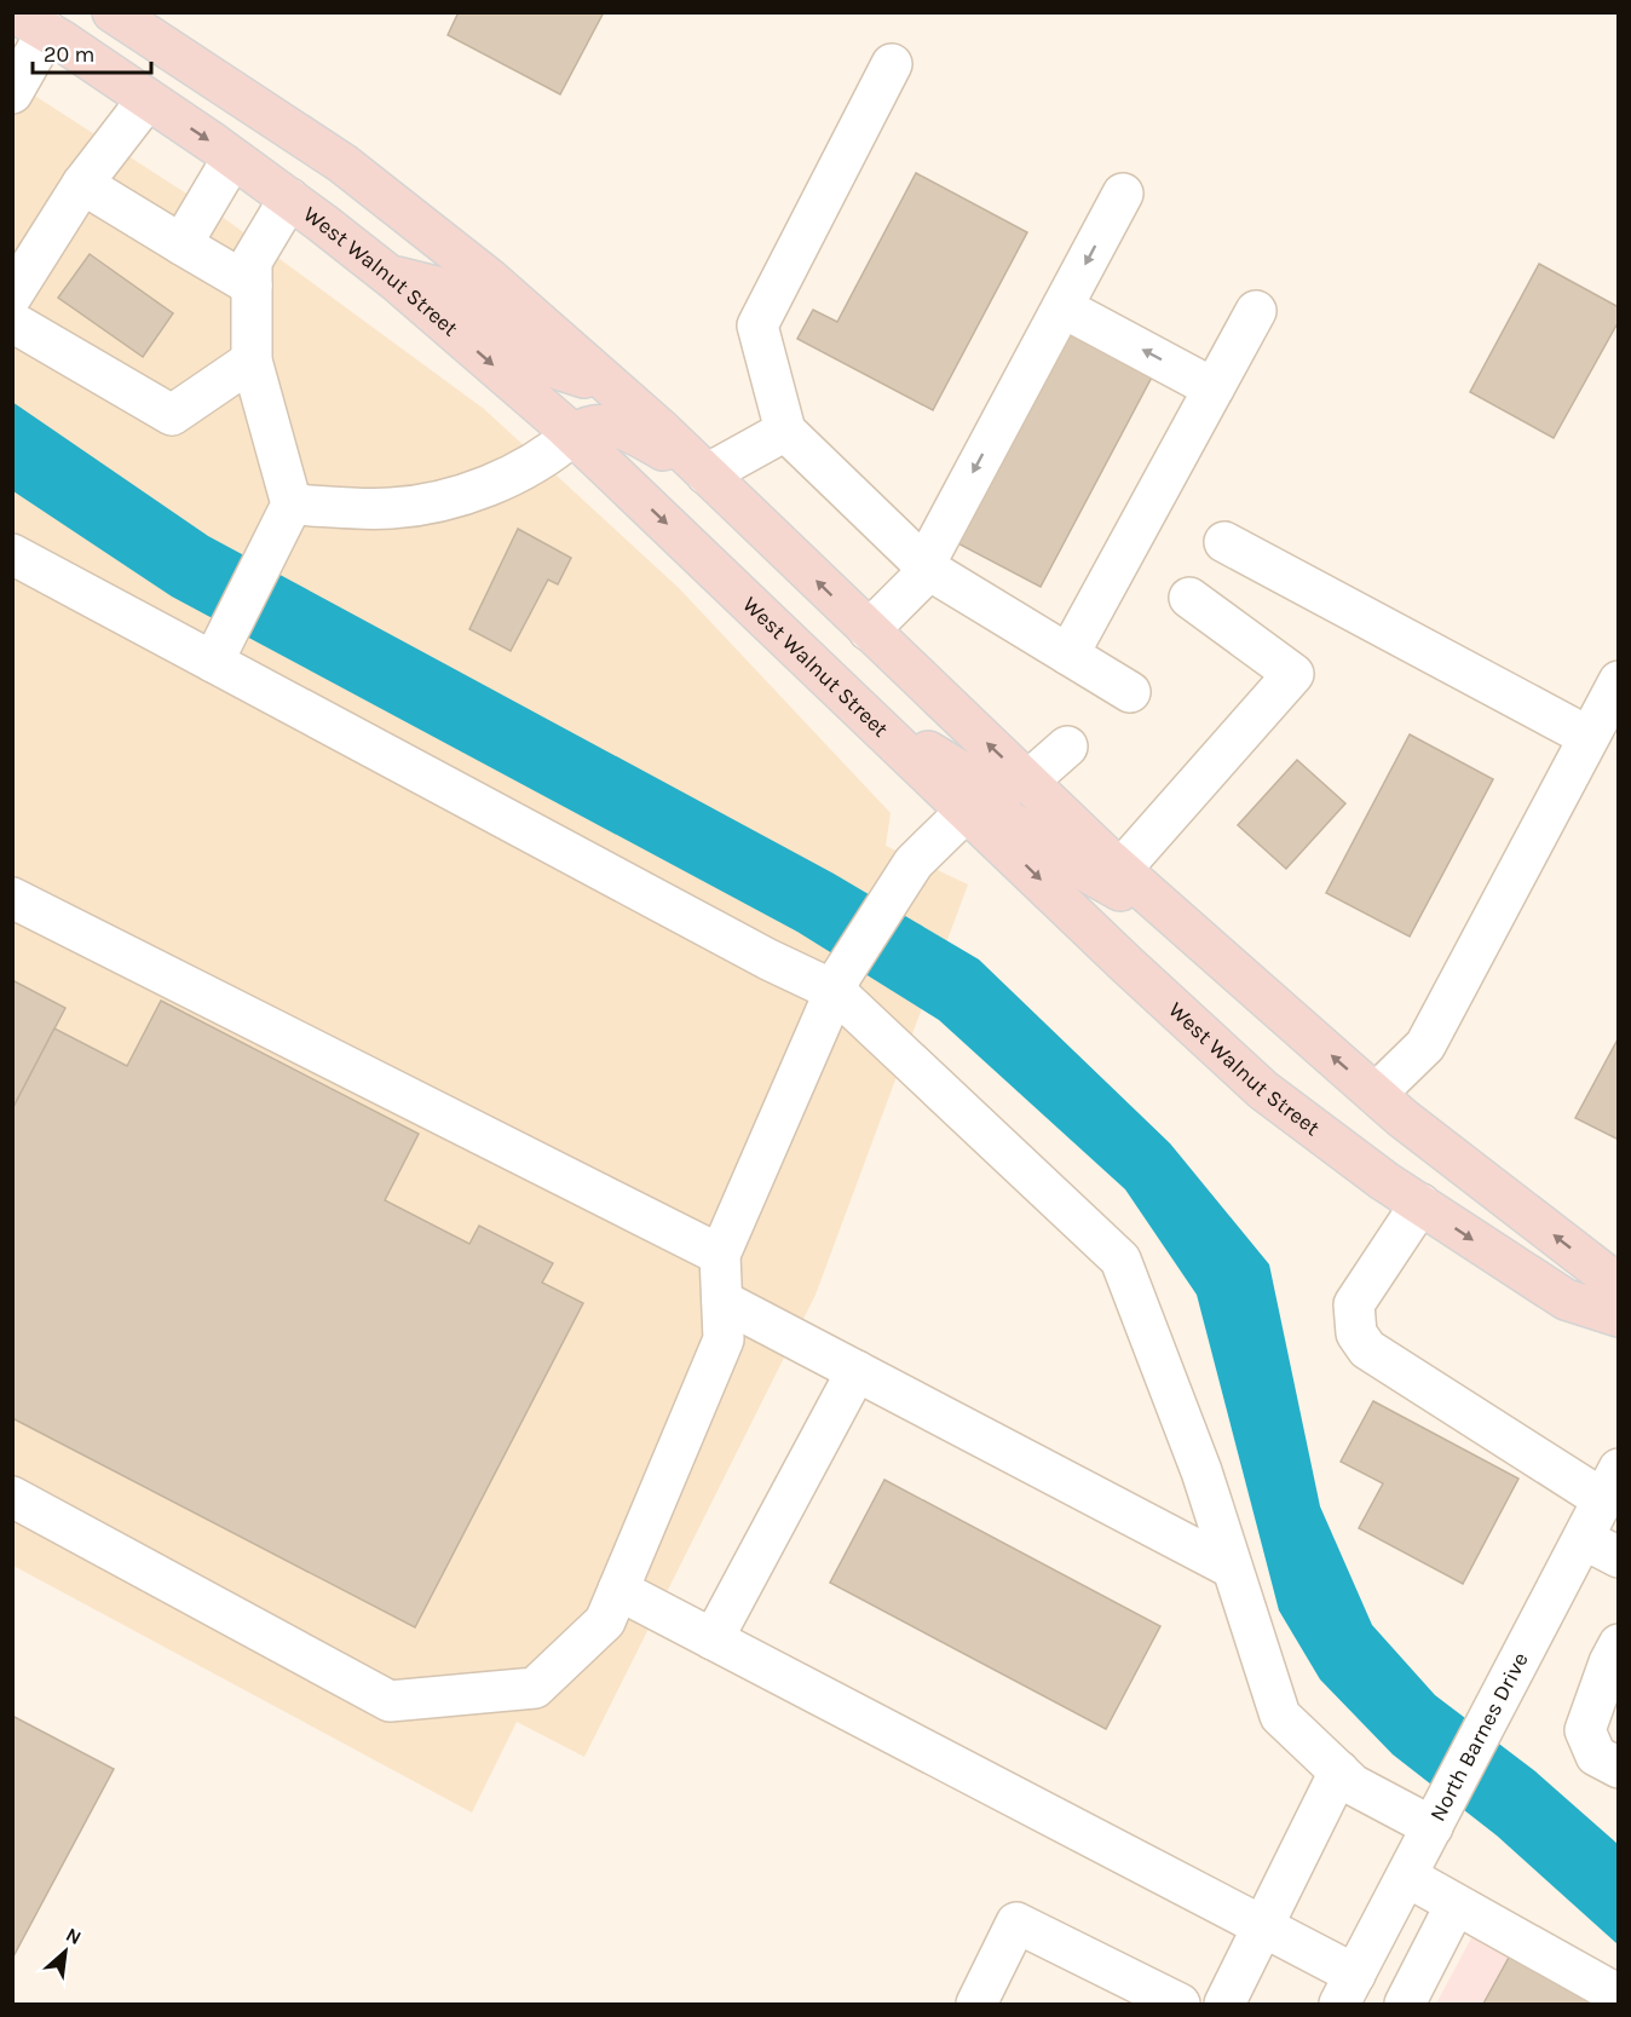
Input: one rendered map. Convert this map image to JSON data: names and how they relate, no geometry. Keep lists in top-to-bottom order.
{
  "streets": {
    "main road": ["West Walnut Street"],
    "street": ["North Barnes Drive"]
  },
  "scale_bar": "20 m",
  "north": "top right"
}
